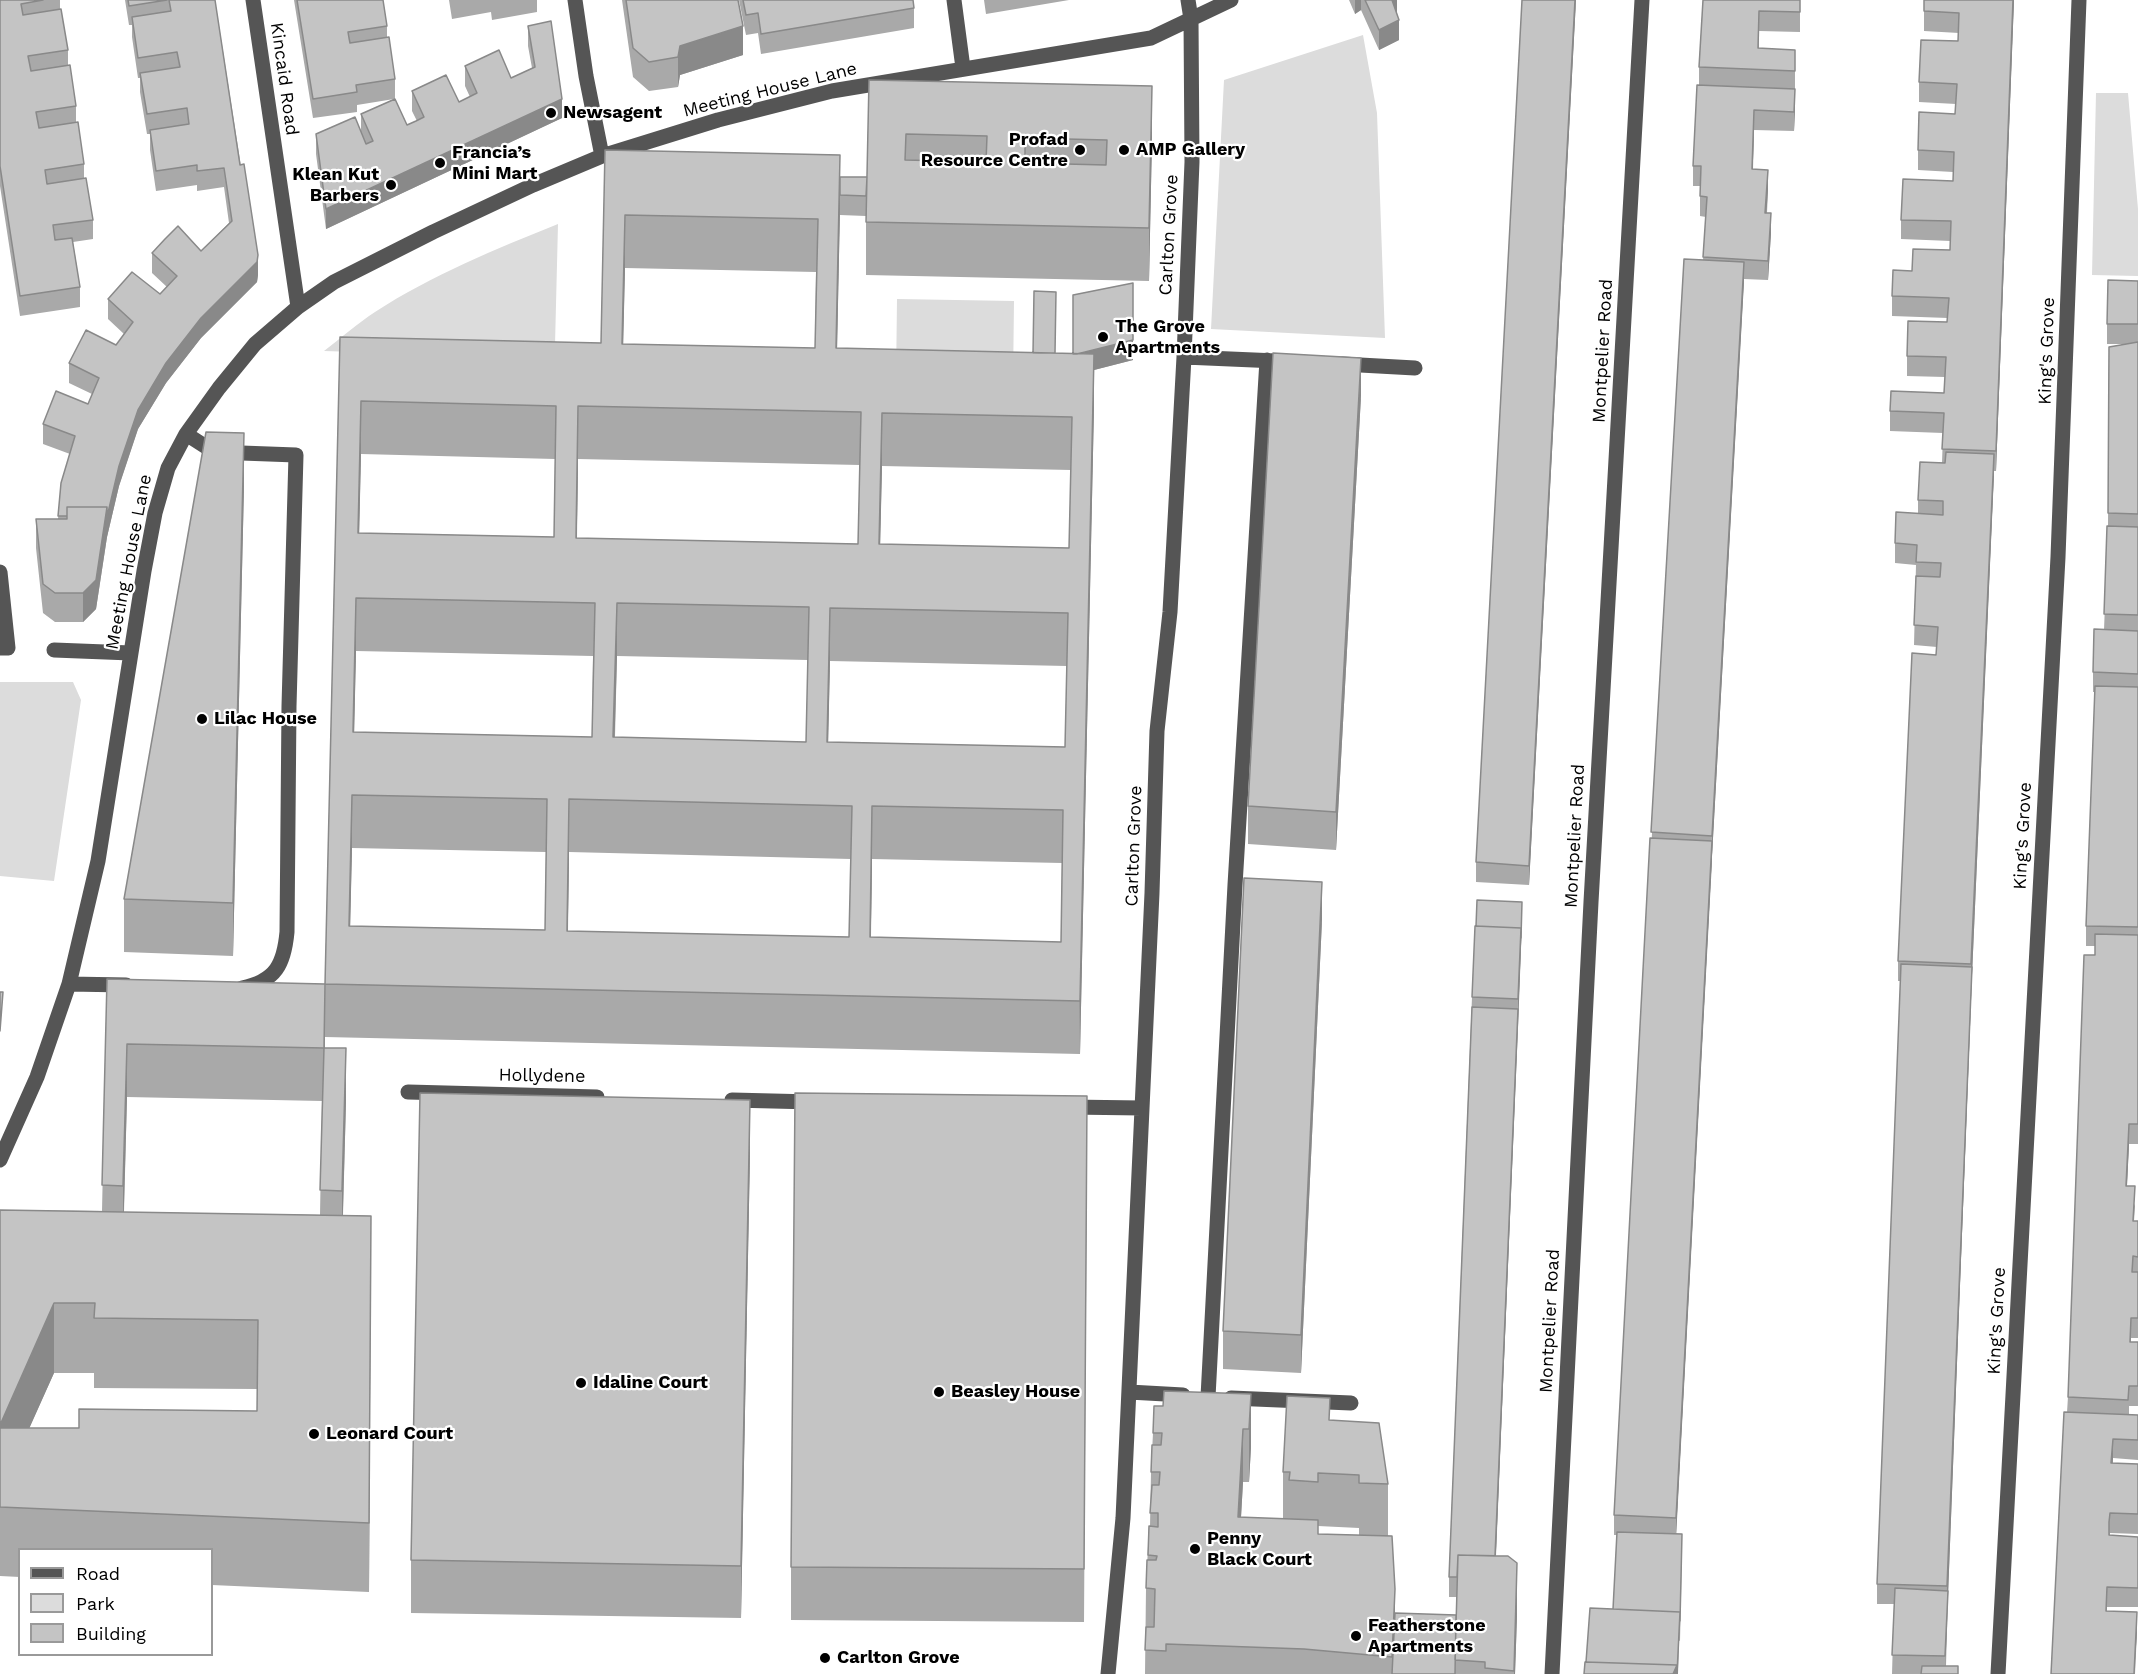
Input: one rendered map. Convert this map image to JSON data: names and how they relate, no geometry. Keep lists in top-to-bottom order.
{
  "streets": {
    "street": [
      "Kincaid Road",
      "Meeting House Lane",
      "Carlton Grove",
      "Montpelier Road",
      "King's Grove",
      "Hollydene"
    ]
  },
  "crossings": [
    ["Kincaid Road", "Meeting House Lane"],
    ["Meeting House Lane", "Carlton Grove"]
  ],
  "places": [
    "Newsagent",
    "Profad Resource Centre",
    "AMP Gallery",
    "Francia’s Mini Mart",
    "Klean Kut Barbers",
    "The Grove Apartments",
    "Lilac House",
    "Idaline Court",
    "Beasley House",
    "Leonard Court",
    "Penny Black Court",
    "Featherstone Apartments",
    "Carlton Grove"
  ],
  "legend": ["Road", "Park", "Building"]
}
